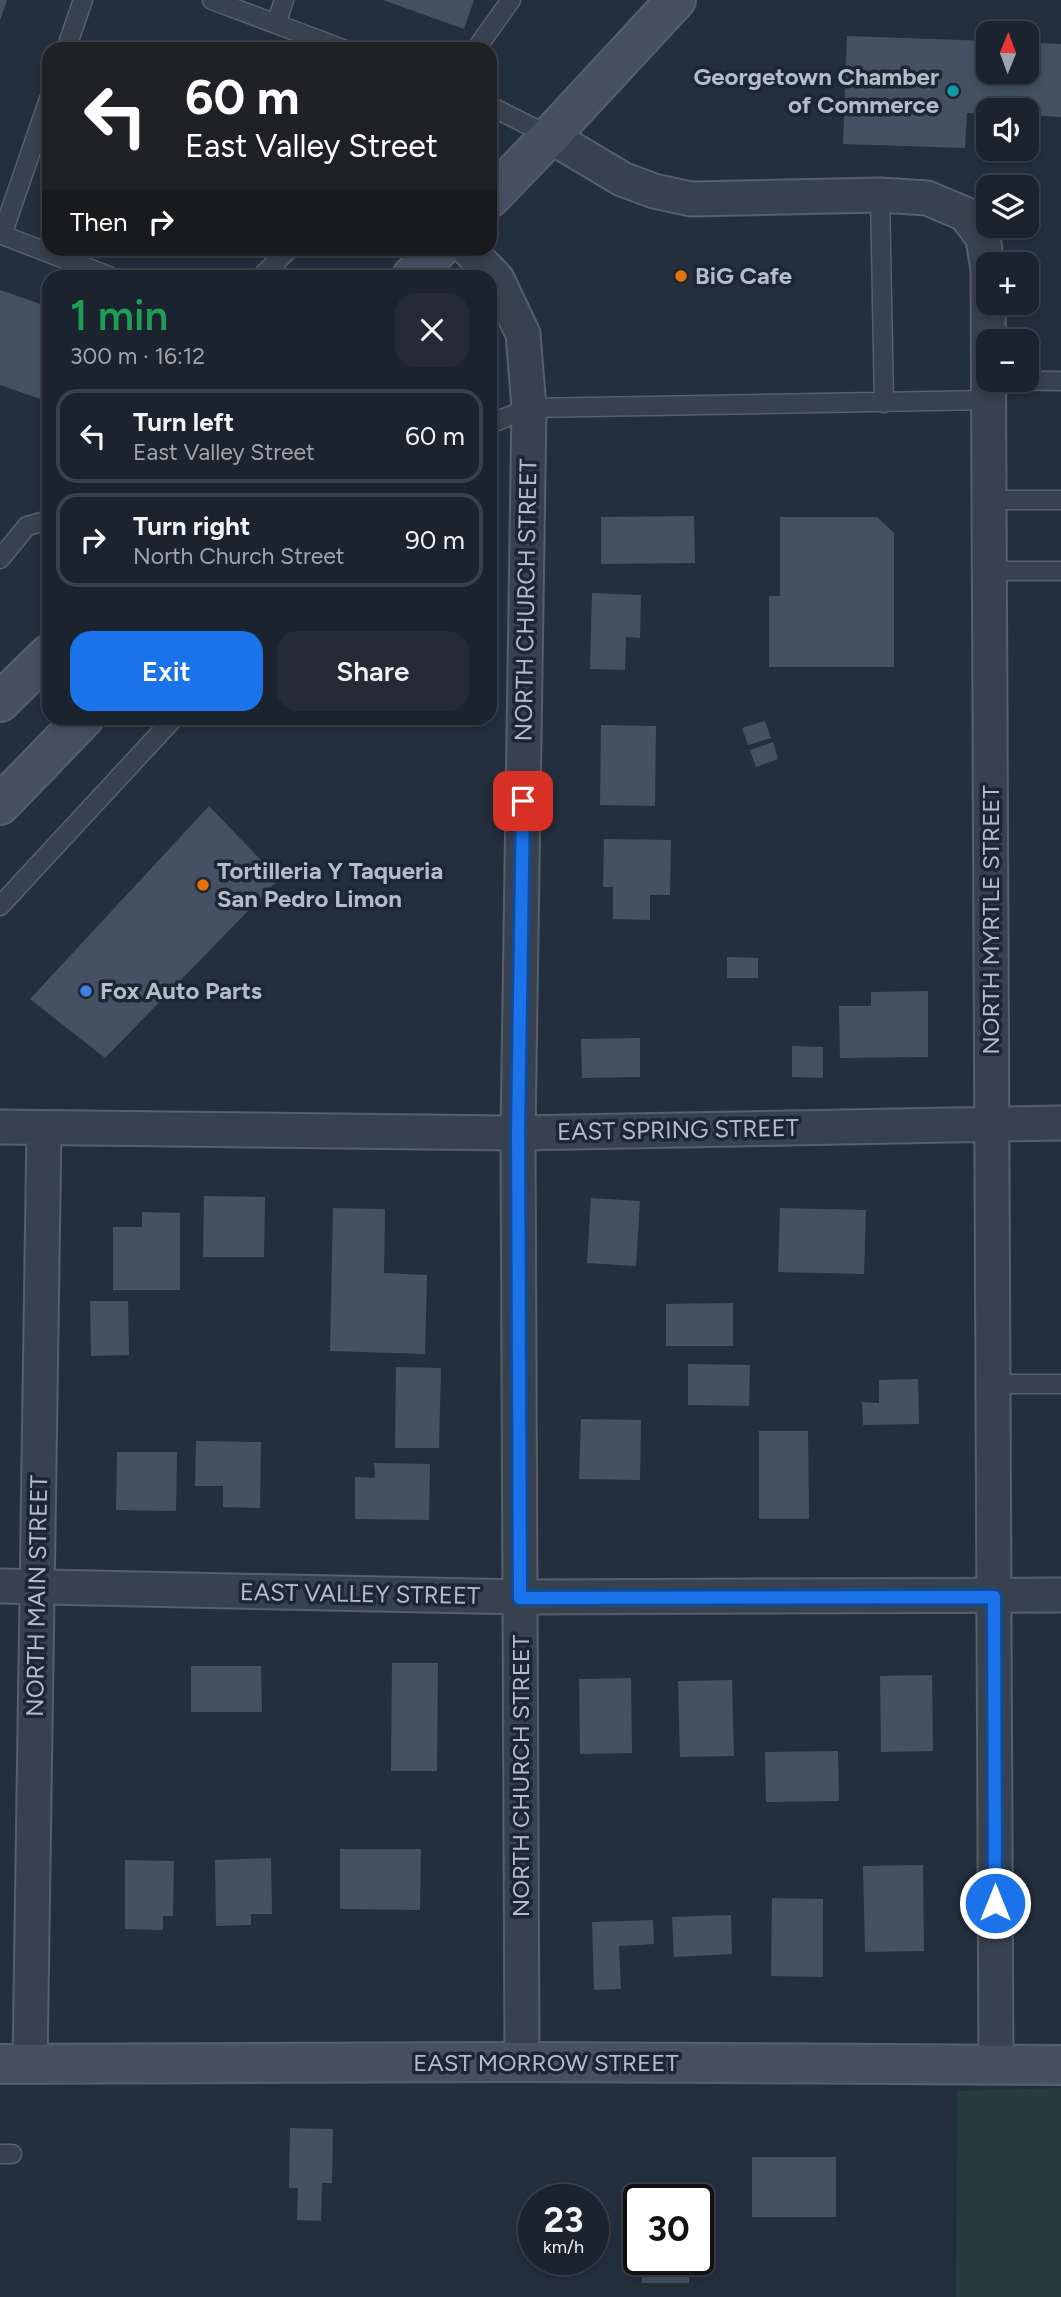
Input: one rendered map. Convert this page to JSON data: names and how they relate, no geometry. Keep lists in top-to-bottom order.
{
  "streets": {
    "street": [
      "NORTH CHURCH STREET",
      "NORTH MYRTLE STREET",
      "EAST SPRING STREET",
      "EAST VALLEY STREET",
      "NORTH MAIN STREET",
      "EAST MORROW STREET"
    ]
  },
  "crossings": [
    ["NORTH CHURCH STREET", "EAST SPRING STREET"],
    ["NORTH CHURCH STREET", "EAST VALLEY STREET"],
    ["NORTH CHURCH STREET", "EAST MORROW STREET"],
    ["NORTH MYRTLE STREET", "EAST SPRING STREET"],
    ["NORTH MYRTLE STREET", "EAST VALLEY STREET"],
    ["NORTH MYRTLE STREET", "EAST MORROW STREET"],
    ["EAST SPRING STREET", "NORTH MAIN STREET"],
    ["EAST VALLEY STREET", "NORTH MAIN STREET"],
    ["NORTH MAIN STREET", "EAST MORROW STREET"]
  ],
  "places": [
    "Georgetown Chamber of Commerce",
    "BiG Cafe",
    "Tortilleria Y Taqueria San Pedro Limon",
    "Fox Auto Parts"
  ],
  "north": "top",
  "page": {
    "map_buttons": ["+", "−"],
    "turn": ["60 m", "East Valley Street"],
    "then": "Then",
    "heading": ["1 min", "300 m · 16:12"],
    "list": [
      {
        "name": "Turn left",
        "note": "East Valley Street",
        "value": "60 m"
      },
      {
        "name": "Turn right",
        "note": "North Church Street",
        "value": "90 m"
      }
    ],
    "buttons": ["Exit", "Share"],
    "speed": "23 km/h",
    "limit": "30"
  }
}
